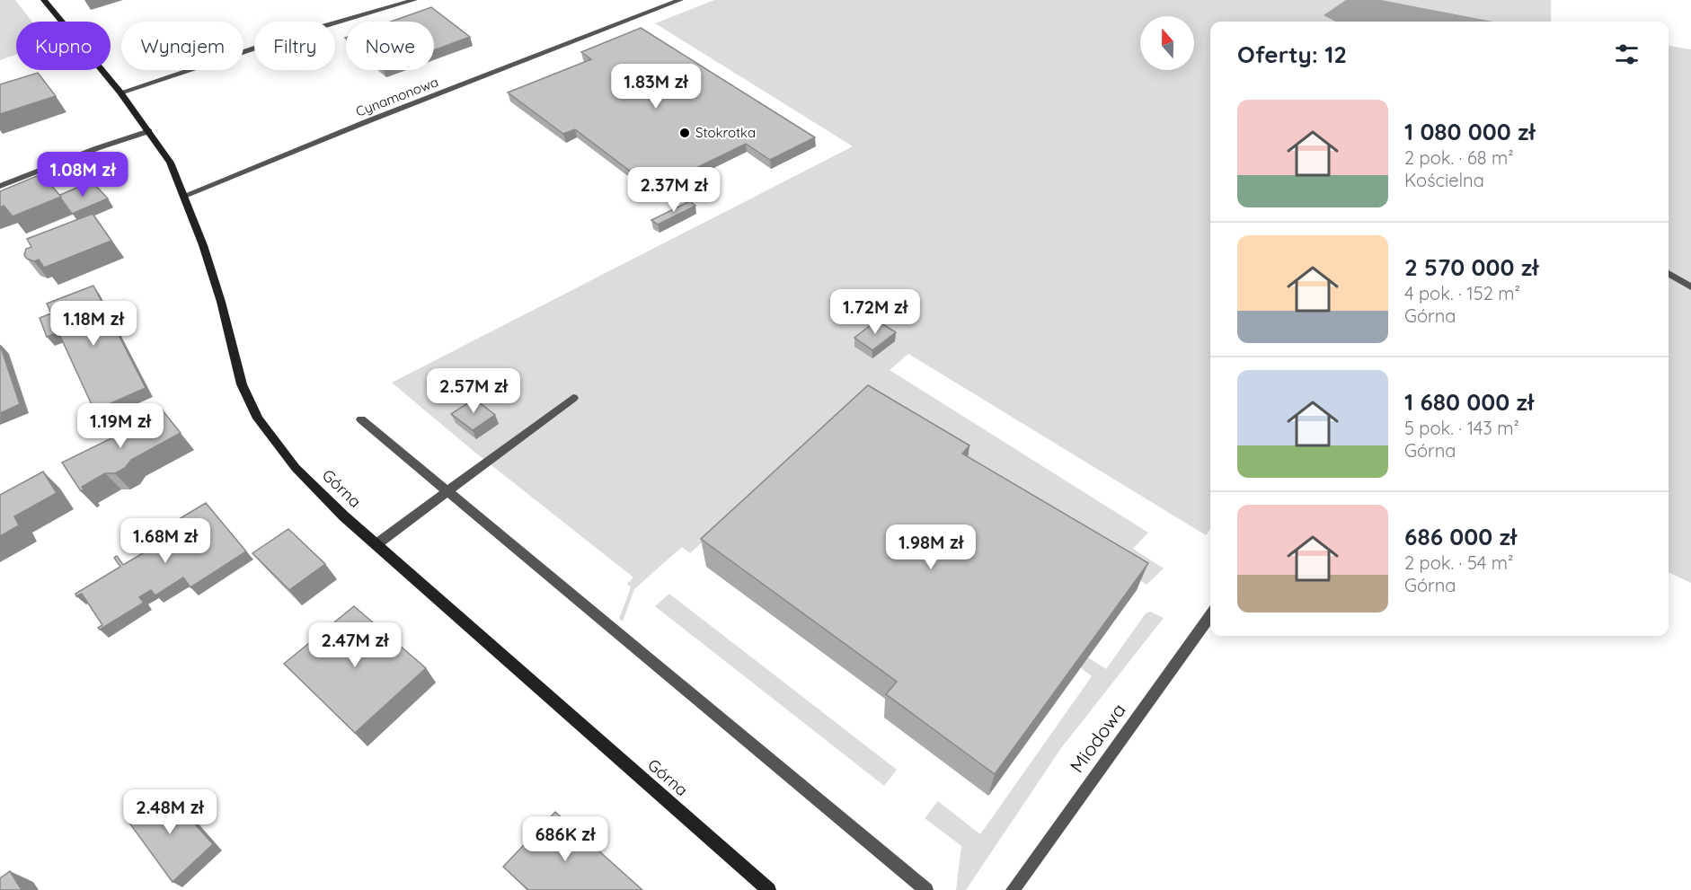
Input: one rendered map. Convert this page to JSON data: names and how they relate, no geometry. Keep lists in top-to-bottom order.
{
  "streets": {
    "street": ["Cynamonowa", "Górna", "Miodowa"]
  },
  "crossings": [
    ["Cynamonowa", "Górna"]
  ],
  "places": ["Stokrotka"],
  "north": "top",
  "page": {
    "chip": [
      "Kupno",
      "Wynajem",
      "Filtry",
      "Nowe"
    ],
    "heading": "Oferty: 12",
    "price": [
      "1.83M zł",
      "1.08M zł",
      "2.37M zł",
      "1.72M zł",
      "1.18M zł",
      "2.57M zł",
      "1.19M zł",
      "1.68M zł",
      "1.98M zł",
      "2.47M zł",
      "2.48M zł",
      "686K zł"
    ],
    "list": [
      {
        "name": "1 080 000 zł",
        "note": "2 pok. · 68 m² · Kościelna"
      },
      {
        "name": "2 570 000 zł",
        "note": "4 pok. · 152 m² · Górna"
      },
      {
        "name": "1 680 000 zł",
        "note": "5 pok. · 143 m² · Górna"
      },
      {
        "name": "686 000 zł",
        "note": "2 pok. · 54 m² · Górna"
      }
    ]
  }
}
